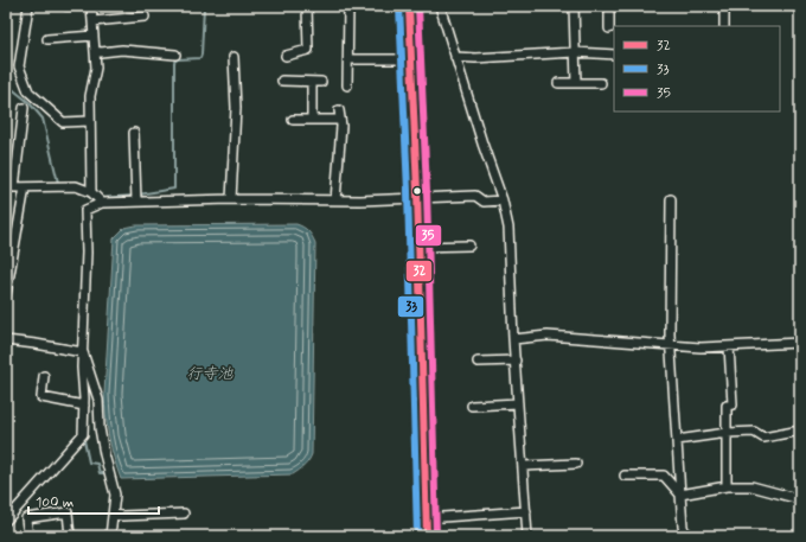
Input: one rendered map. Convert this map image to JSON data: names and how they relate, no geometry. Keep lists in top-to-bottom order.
{
  "water": ["行寺池"],
  "lines": ["transit line 32", "transit line 33", "transit line 35"],
  "legend": ["32", "33", "35"],
  "scale_bar": "100 m"
}
